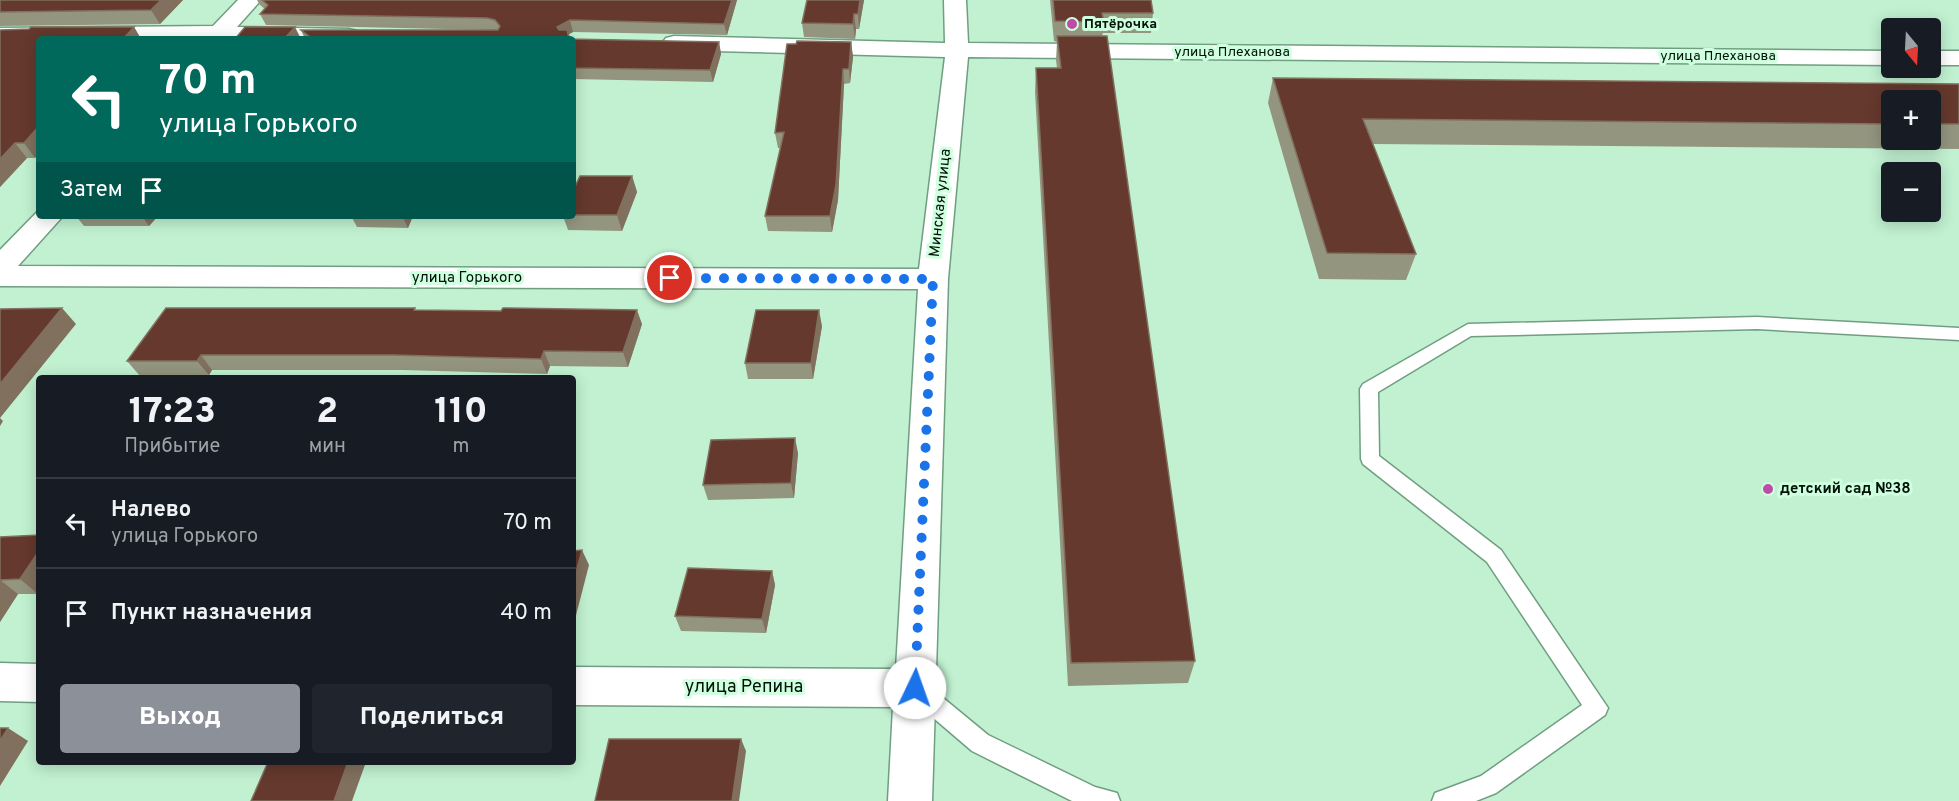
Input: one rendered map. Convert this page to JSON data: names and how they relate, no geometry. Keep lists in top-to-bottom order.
{
  "streets": {
    "street": [
      "улица Плеханова",
      "Минская улица",
      "улица Горького",
      "улица Репина"
    ]
  },
  "crossings": [
    ["улица Плеханова", "Минская улица"],
    ["Минская улица", "улица Горького"],
    ["Минская улица", "улица Репина"]
  ],
  "places": ["Пятёрочка", "детский сад №38"],
  "north": "bottom",
  "page": {
    "map_buttons": ["+", "−"],
    "turn": ["70 m", "улица Горького"],
    "then": "Затем",
    "eta": [
      "17:23",
      "Прибытие",
      "2",
      "мин",
      "110",
      "m"
    ],
    "list": [
      {
        "name": "Налево",
        "note": "улица Горького",
        "value": "70 m"
      },
      {
        "name": "Пункт назначения",
        "value": "40 m"
      }
    ],
    "buttons": ["Выход", "Поделиться"]
  }
}
